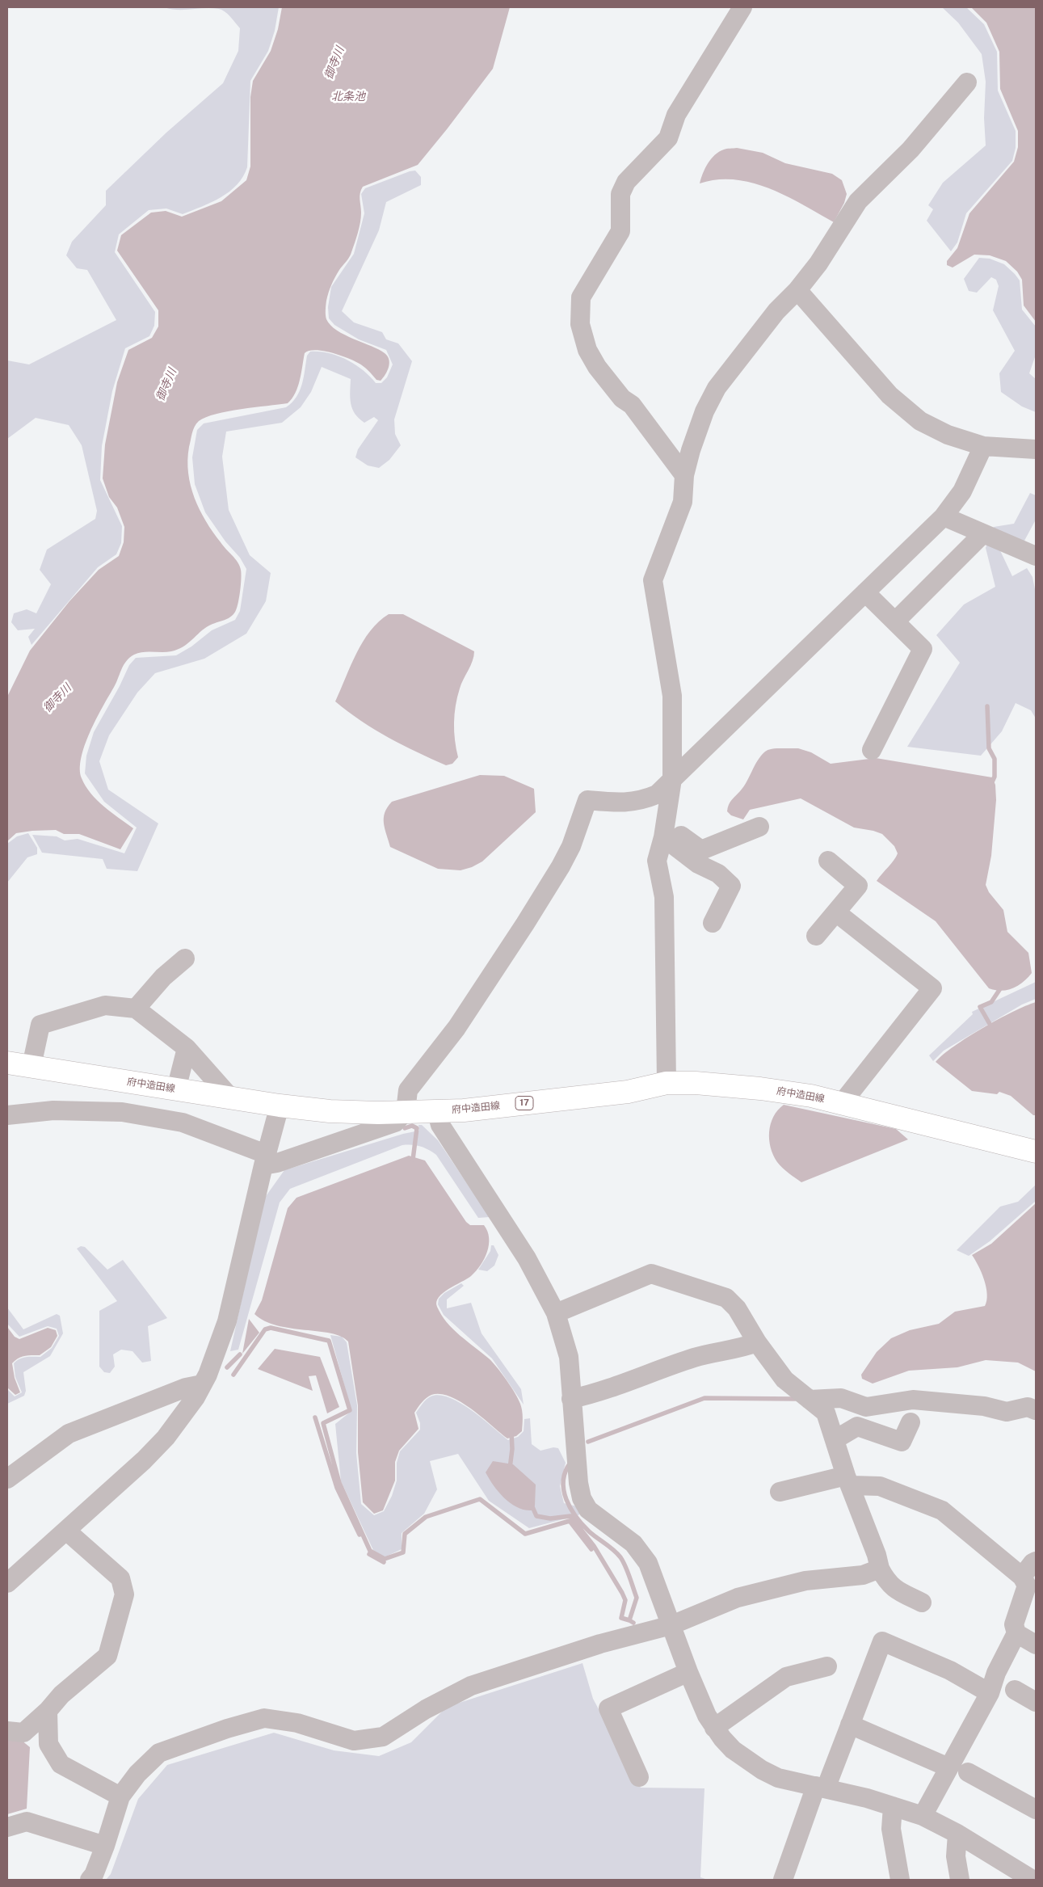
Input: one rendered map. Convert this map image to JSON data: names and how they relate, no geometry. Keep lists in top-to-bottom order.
{
  "streets": {
    "main road": ["府中造田線", "17"]
  },
  "water": ["御寺川", "北条池"]
}
